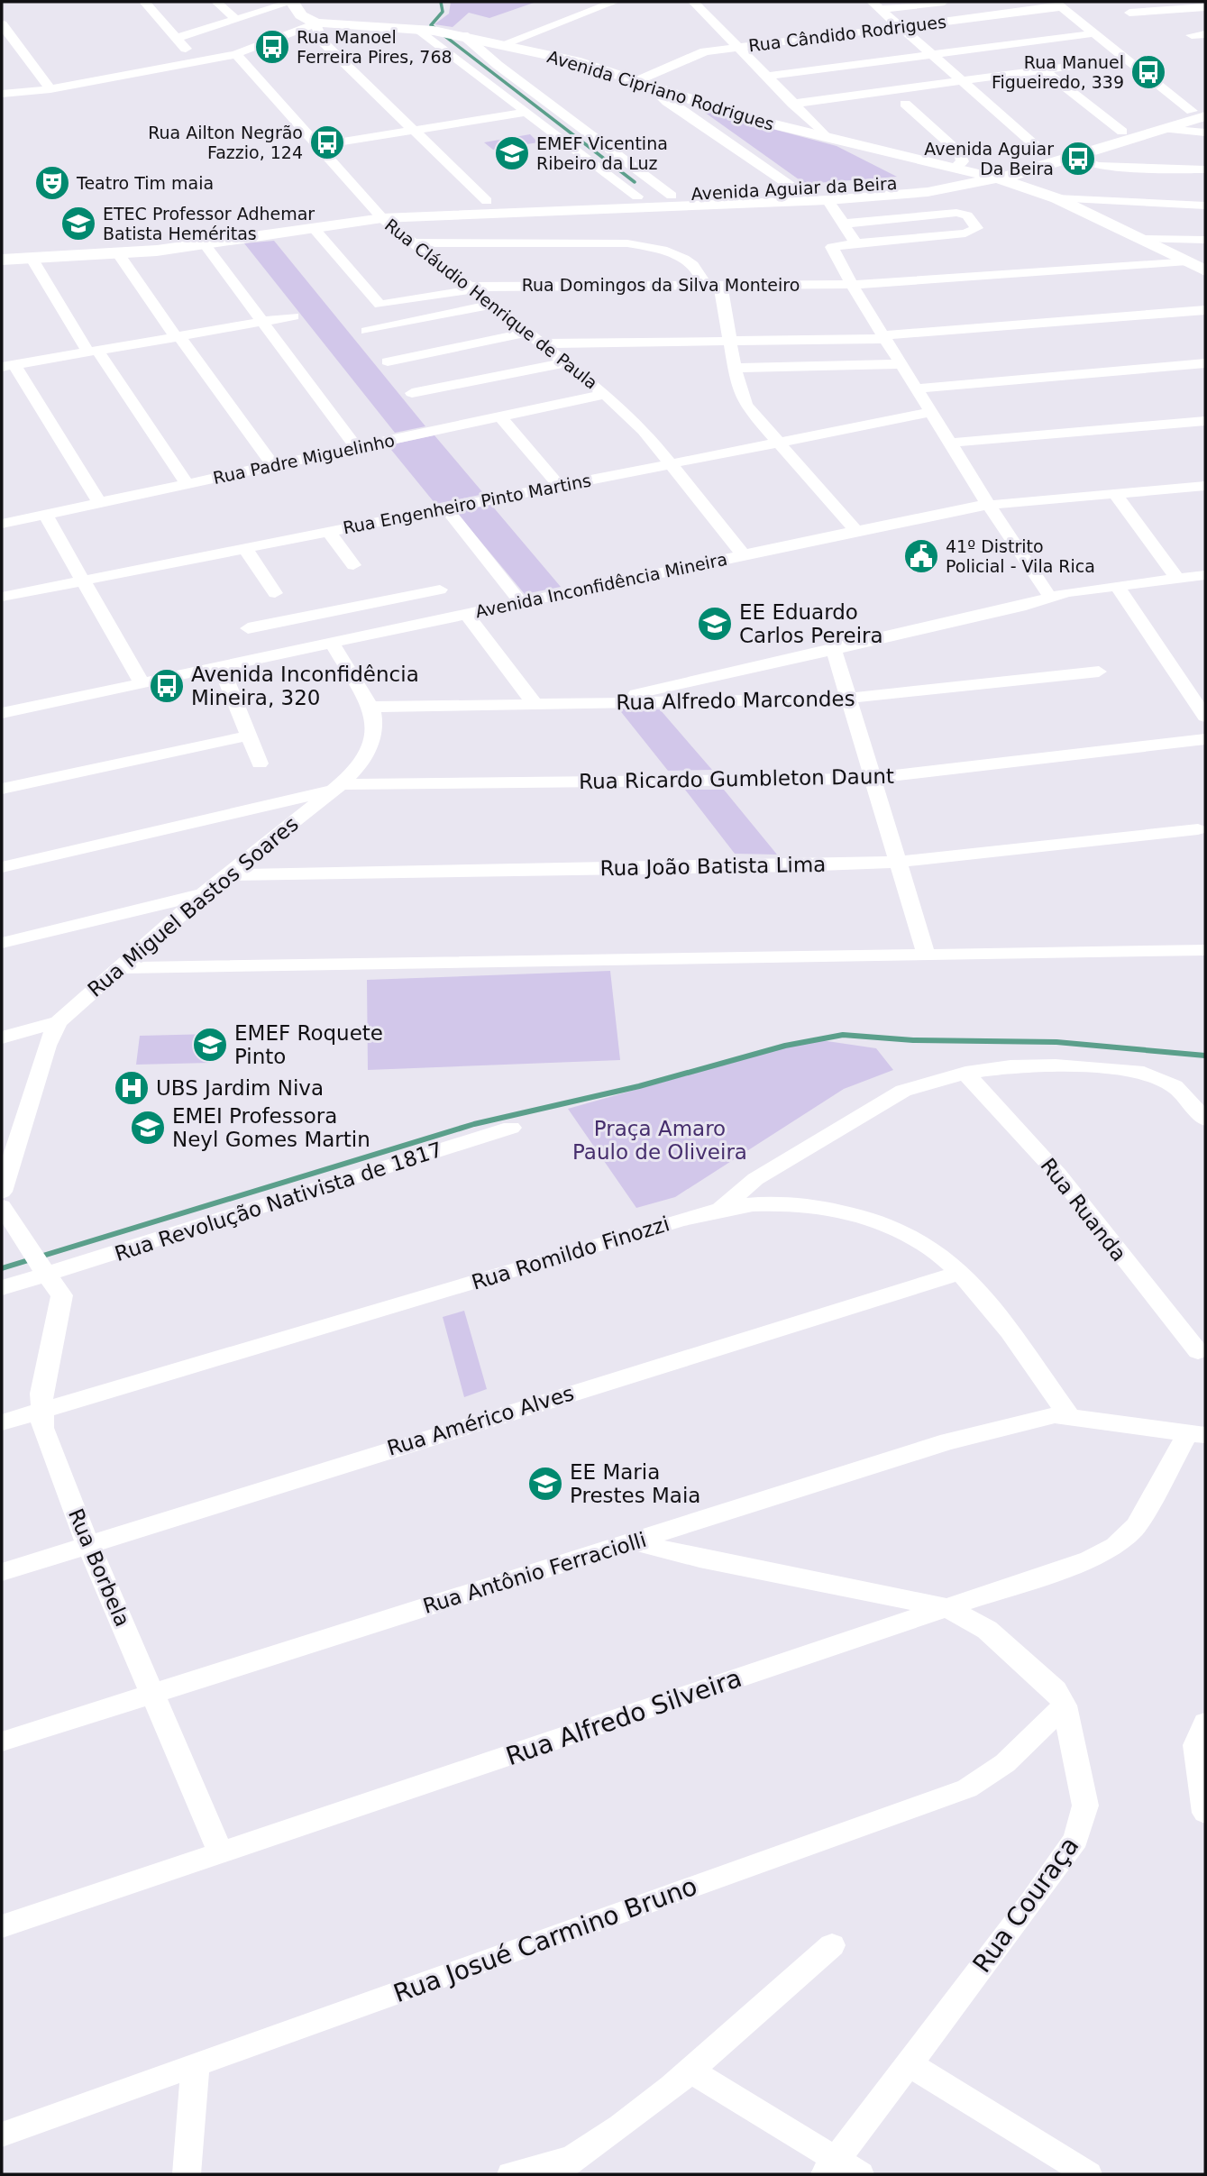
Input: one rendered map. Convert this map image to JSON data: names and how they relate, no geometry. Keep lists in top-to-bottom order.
{
  "streets": {
    "main road": ["Avenida Cipriano Rodrigues", "Avenida Aguiar da Beira"],
    "street": [
      "Rua Cândido Rodrigues",
      "Rua Domingos da Silva Monteiro",
      "Rua Cláudio Henrique de Paula",
      "Rua Padre Miguelinho",
      "Rua Engenheiro Pinto Martins",
      "Avenida Inconfidência Mineira",
      "Rua Alfredo Marcondes",
      "Rua Ricardo Gumbleton Daunt",
      "Rua João Batista Lima",
      "Rua Miguel Bastos Soares",
      "Rua Revolução Nativista de 1817",
      "Rua Ruanda",
      "Rua Romildo Finozzi",
      "Rua Américo Alves",
      "Rua Borbela",
      "Rua Antônio Ferraciolli",
      "Rua Alfredo Silveira",
      "Rua Couraça",
      "Rua Josué Carmino Bruno"
    ]
  },
  "crossings": [
    ["Rua Cândido Rodrigues", "Avenida Cipriano Rodrigues"],
    ["Avenida Cipriano Rodrigues", "Avenida Aguiar da Beira"],
    ["Avenida Cipriano Rodrigues", "Rua Domingos da Silva Monteiro"],
    ["Avenida Aguiar da Beira", "Rua Cláudio Henrique de Paula"],
    ["Rua Domingos da Silva Monteiro", "Rua Cláudio Henrique de Paula"],
    ["Rua Cláudio Henrique de Paula", "Rua Padre Miguelinho"],
    ["Rua Cláudio Henrique de Paula", "Rua Engenheiro Pinto Martins"],
    ["Rua Cláudio Henrique de Paula", "Avenida Inconfidência Mineira"],
    ["Rua Alfredo Marcondes", "Rua Miguel Bastos Soares"],
    ["Rua Ricardo Gumbleton Daunt", "Rua Miguel Bastos Soares"],
    ["Rua João Batista Lima", "Rua Miguel Bastos Soares"],
    ["Rua Revolução Nativista de 1817", "Rua Borbela"],
    ["Rua Romildo Finozzi", "Rua Américo Alves"],
    ["Rua Romildo Finozzi", "Rua Borbela"],
    ["Rua Romildo Finozzi", "Rua Antônio Ferraciolli"],
    ["Rua Américo Alves", "Rua Borbela"],
    ["Rua Borbela", "Rua Antônio Ferraciolli"],
    ["Rua Borbela", "Rua Alfredo Silveira"],
    ["Rua Antônio Ferraciolli", "Rua Alfredo Silveira"],
    ["Rua Alfredo Silveira", "Rua Couraça"],
    ["Rua Couraça", "Rua Josué Carmino Bruno"]
  ],
  "parks": ["Praça Amaro Paulo de Oliveira"],
  "places": {
    "bus stop": [
      "Rua Manoel Ferreira Pires, 768",
      "Rua Manuel Figueiredo, 339",
      "Rua Ailton Negrão Fazzio, 124",
      "Avenida Aguiar Da Beira",
      "Avenida Inconfidência Mineira, 320"
    ],
    "school or university": [
      "EMEF Vicentina Ribeiro da Luz",
      "ETEC Professor Adhemar Batista Heméritas",
      "EE Eduardo Carlos Pereira",
      "EMEF Roquete Pinto",
      "EMEI Professora Neyl Gomes Martin",
      "EE Maria Prestes Maia"
    ],
    "theatre": ["Teatro Tim maia"],
    "public building": ["41º Distrito Policial - Vila Rica"],
    "hospital": ["UBS Jardim Niva"]
  }
}
